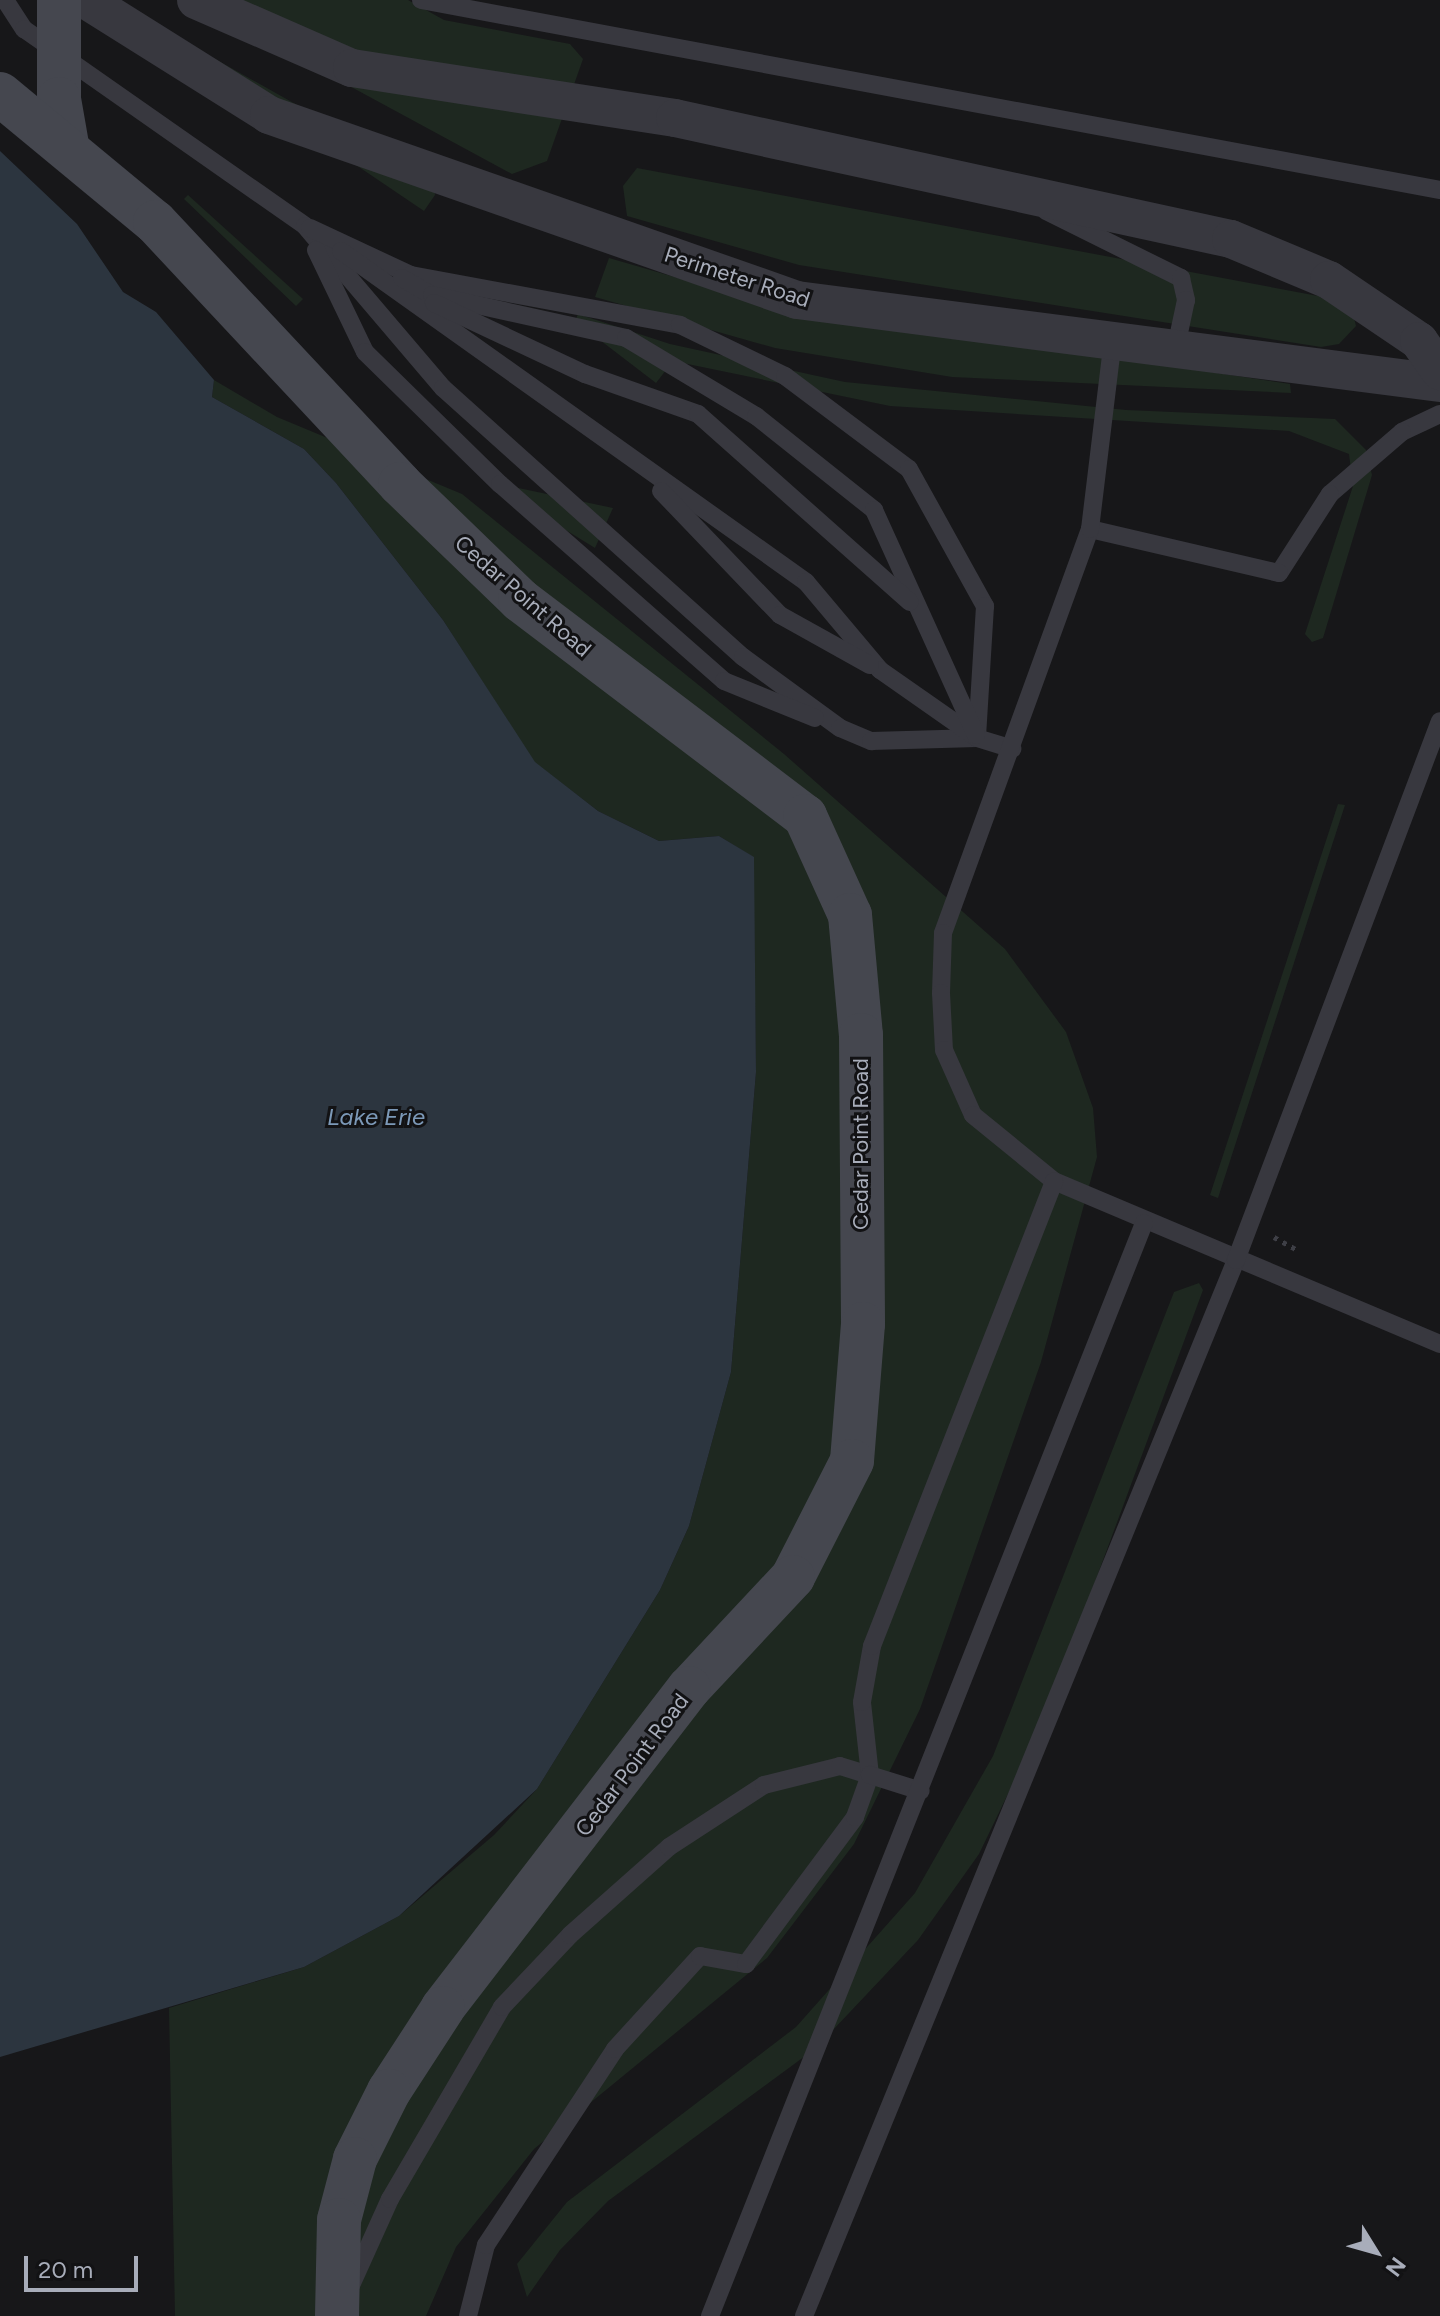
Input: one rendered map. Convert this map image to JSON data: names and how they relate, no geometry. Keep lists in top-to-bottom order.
{
  "streets": {
    "street": ["Perimeter Road", "Cedar Point Road"]
  },
  "water": ["Lake Erie"],
  "scale_bar": "20 m",
  "north": "bottom right"
}
